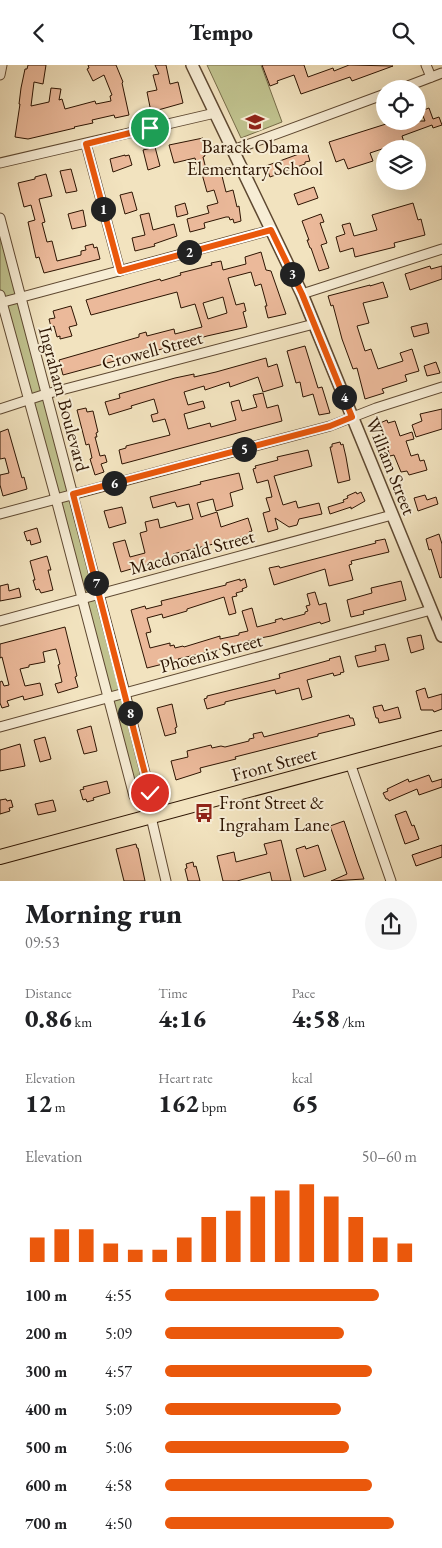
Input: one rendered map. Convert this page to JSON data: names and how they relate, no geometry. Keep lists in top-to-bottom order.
{
  "streets": {
    "main road": ["Front Street"],
    "street": [
      "Crowell Street",
      "Ingraham Boulevard",
      "William Street",
      "Macdonald Street",
      "Phoenix Street"
    ]
  },
  "crossings": [
    ["Crowell Street", "Ingraham Boulevard"],
    ["Crowell Street", "William Street"],
    ["Ingraham Boulevard", "Macdonald Street"],
    ["Ingraham Boulevard", "Phoenix Street"],
    ["Ingraham Boulevard", "Front Street"],
    ["William Street", "Macdonald Street"],
    ["William Street", "Phoenix Street"]
  ],
  "places": {
    "school or university": ["Barack Obama Elementary School"],
    "bus stop": ["Front Street & Ingraham Lane"]
  },
  "page": {
    "header": "Tempo",
    "pins": [
      "1",
      "2",
      "3",
      "4",
      "5",
      "6",
      "7",
      "8"
    ],
    "heading": ["Morning run", "09:53"],
    "stats": [
      ["Distance", "0.86 km"],
      ["Time", "4:16"],
      ["Pace", "4:58 /km"],
      ["Elevation", "12 m"],
      ["Heart rate", "162 bpm"],
      ["kcal", "65"]
    ],
    "chart": ["Elevation", "50–60 m"],
    "list": [
      {
        "name": "100 m",
        "note": "4:55"
      },
      {
        "name": "200 m",
        "note": "5:09"
      },
      {
        "name": "300 m",
        "note": "4:57"
      },
      {
        "name": "400 m",
        "note": "5:09"
      },
      {
        "name": "500 m",
        "note": "5:06"
      },
      {
        "name": "600 m",
        "note": "4:58"
      },
      {
        "name": "700 m",
        "note": "4:50"
      }
    ]
  }
}
